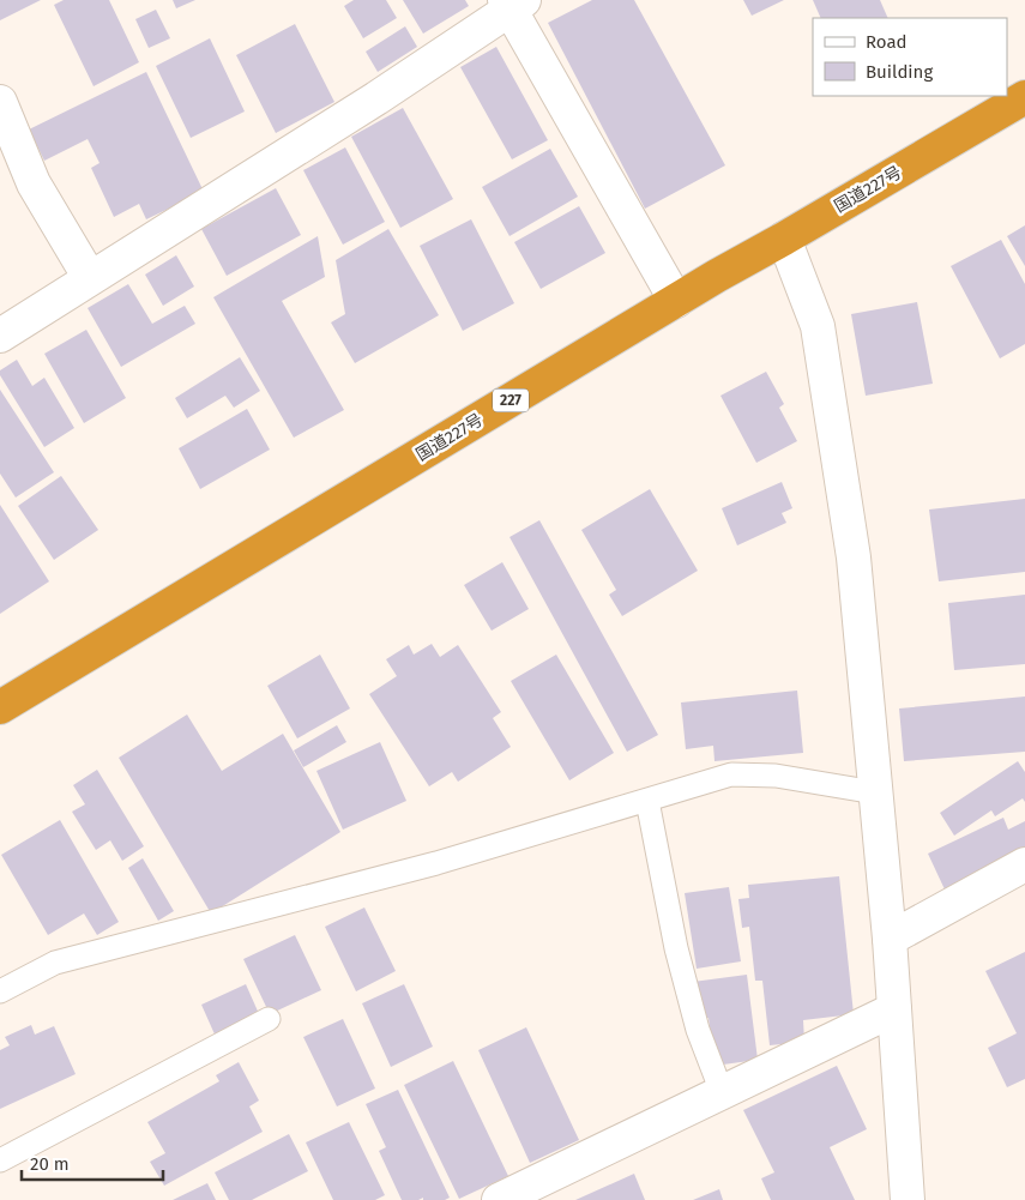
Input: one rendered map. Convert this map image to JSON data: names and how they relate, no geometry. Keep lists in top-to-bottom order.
{
  "streets": {
    "highway": ["国道227号", "227"]
  },
  "legend": ["Road", "Building"],
  "scale_bar": "20 m"
}
